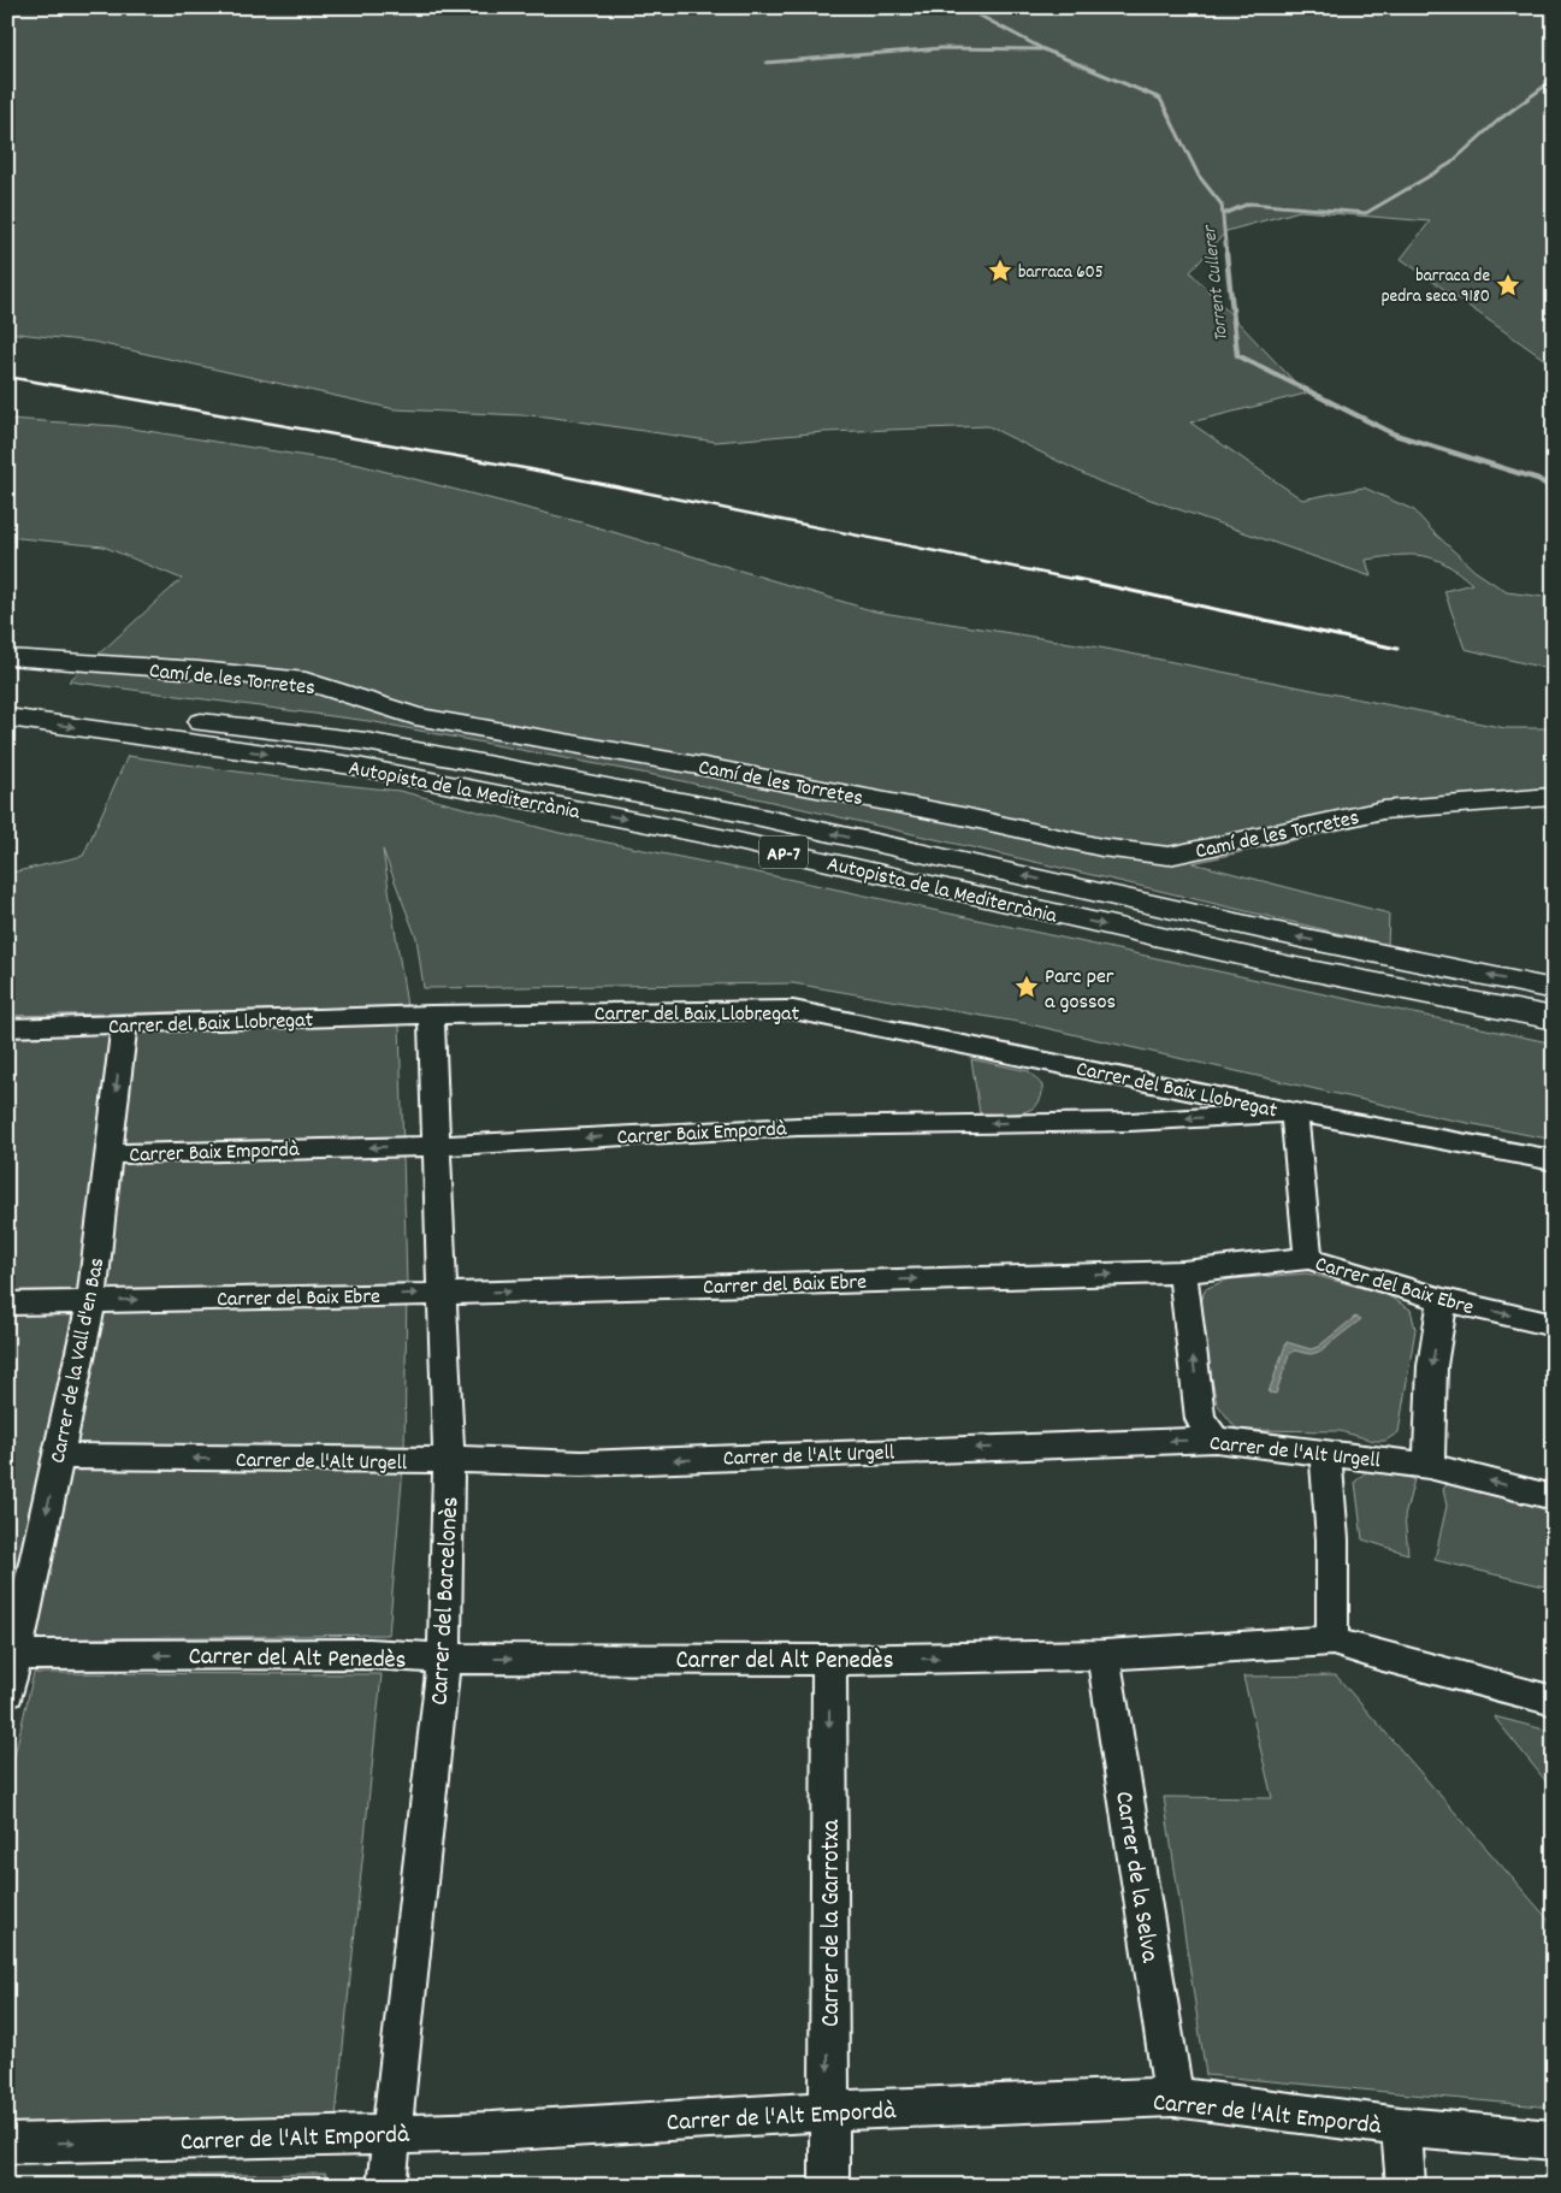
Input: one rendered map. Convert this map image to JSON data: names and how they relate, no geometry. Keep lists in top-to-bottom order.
{
  "streets": {
    "main road": ["Camí de les Torretes", "Autopista de la Mediterrània", "AP-7"],
    "street": [
      "Carrer del Baix Llobregat",
      "Carrer Baix Empordà",
      "Carrer del Baix Ebre",
      "Carrer de la Vall d'en Bas",
      "Carrer de l'Alt Urgell",
      "Carrer del Barcelonès",
      "Carrer del Alt Penedès",
      "Carrer de la Selva",
      "Carrer de la Garrotxa",
      "Carrer de l'Alt Empordà"
    ]
  },
  "crossings": [
    ["Carrer del Baix Llobregat", "Carrer Baix Empordà"],
    ["Carrer del Baix Llobregat", "Carrer de la Vall d'en Bas"],
    ["Carrer del Baix Llobregat", "Carrer del Barcelonès"],
    ["Carrer Baix Empordà", "Carrer de la Vall d'en Bas"],
    ["Carrer Baix Empordà", "Carrer del Barcelonès"],
    ["Carrer del Baix Ebre", "Carrer de la Vall d'en Bas"],
    ["Carrer del Baix Ebre", "Carrer del Barcelonès"],
    ["Carrer de la Vall d'en Bas", "Carrer de l'Alt Urgell"],
    ["Carrer de la Vall d'en Bas", "Carrer del Alt Penedès"],
    ["Carrer de l'Alt Urgell", "Carrer del Barcelonès"],
    ["Carrer del Barcelonès", "Carrer del Alt Penedès"],
    ["Carrer del Barcelonès", "Carrer de l'Alt Empordà"],
    ["Carrer del Alt Penedès", "Carrer de la Selva"],
    ["Carrer del Alt Penedès", "Carrer de la Garrotxa"],
    ["Carrer de la Selva", "Carrer de l'Alt Empordà"],
    ["Carrer de la Garrotxa", "Carrer de l'Alt Empordà"]
  ],
  "one_way": [
    "Carrer Baix Empordà",
    "Carrer del Baix Ebre",
    "Carrer de la Vall d'en Bas",
    "Carrer de l'Alt Urgell",
    "Carrer de la Garrotxa"
  ],
  "water": ["Torrent Cullerer"],
  "places": {
    "place": ["barraca 605", "barraca de pedra seca 9180", "Parc per a gossos"]
  }
}
